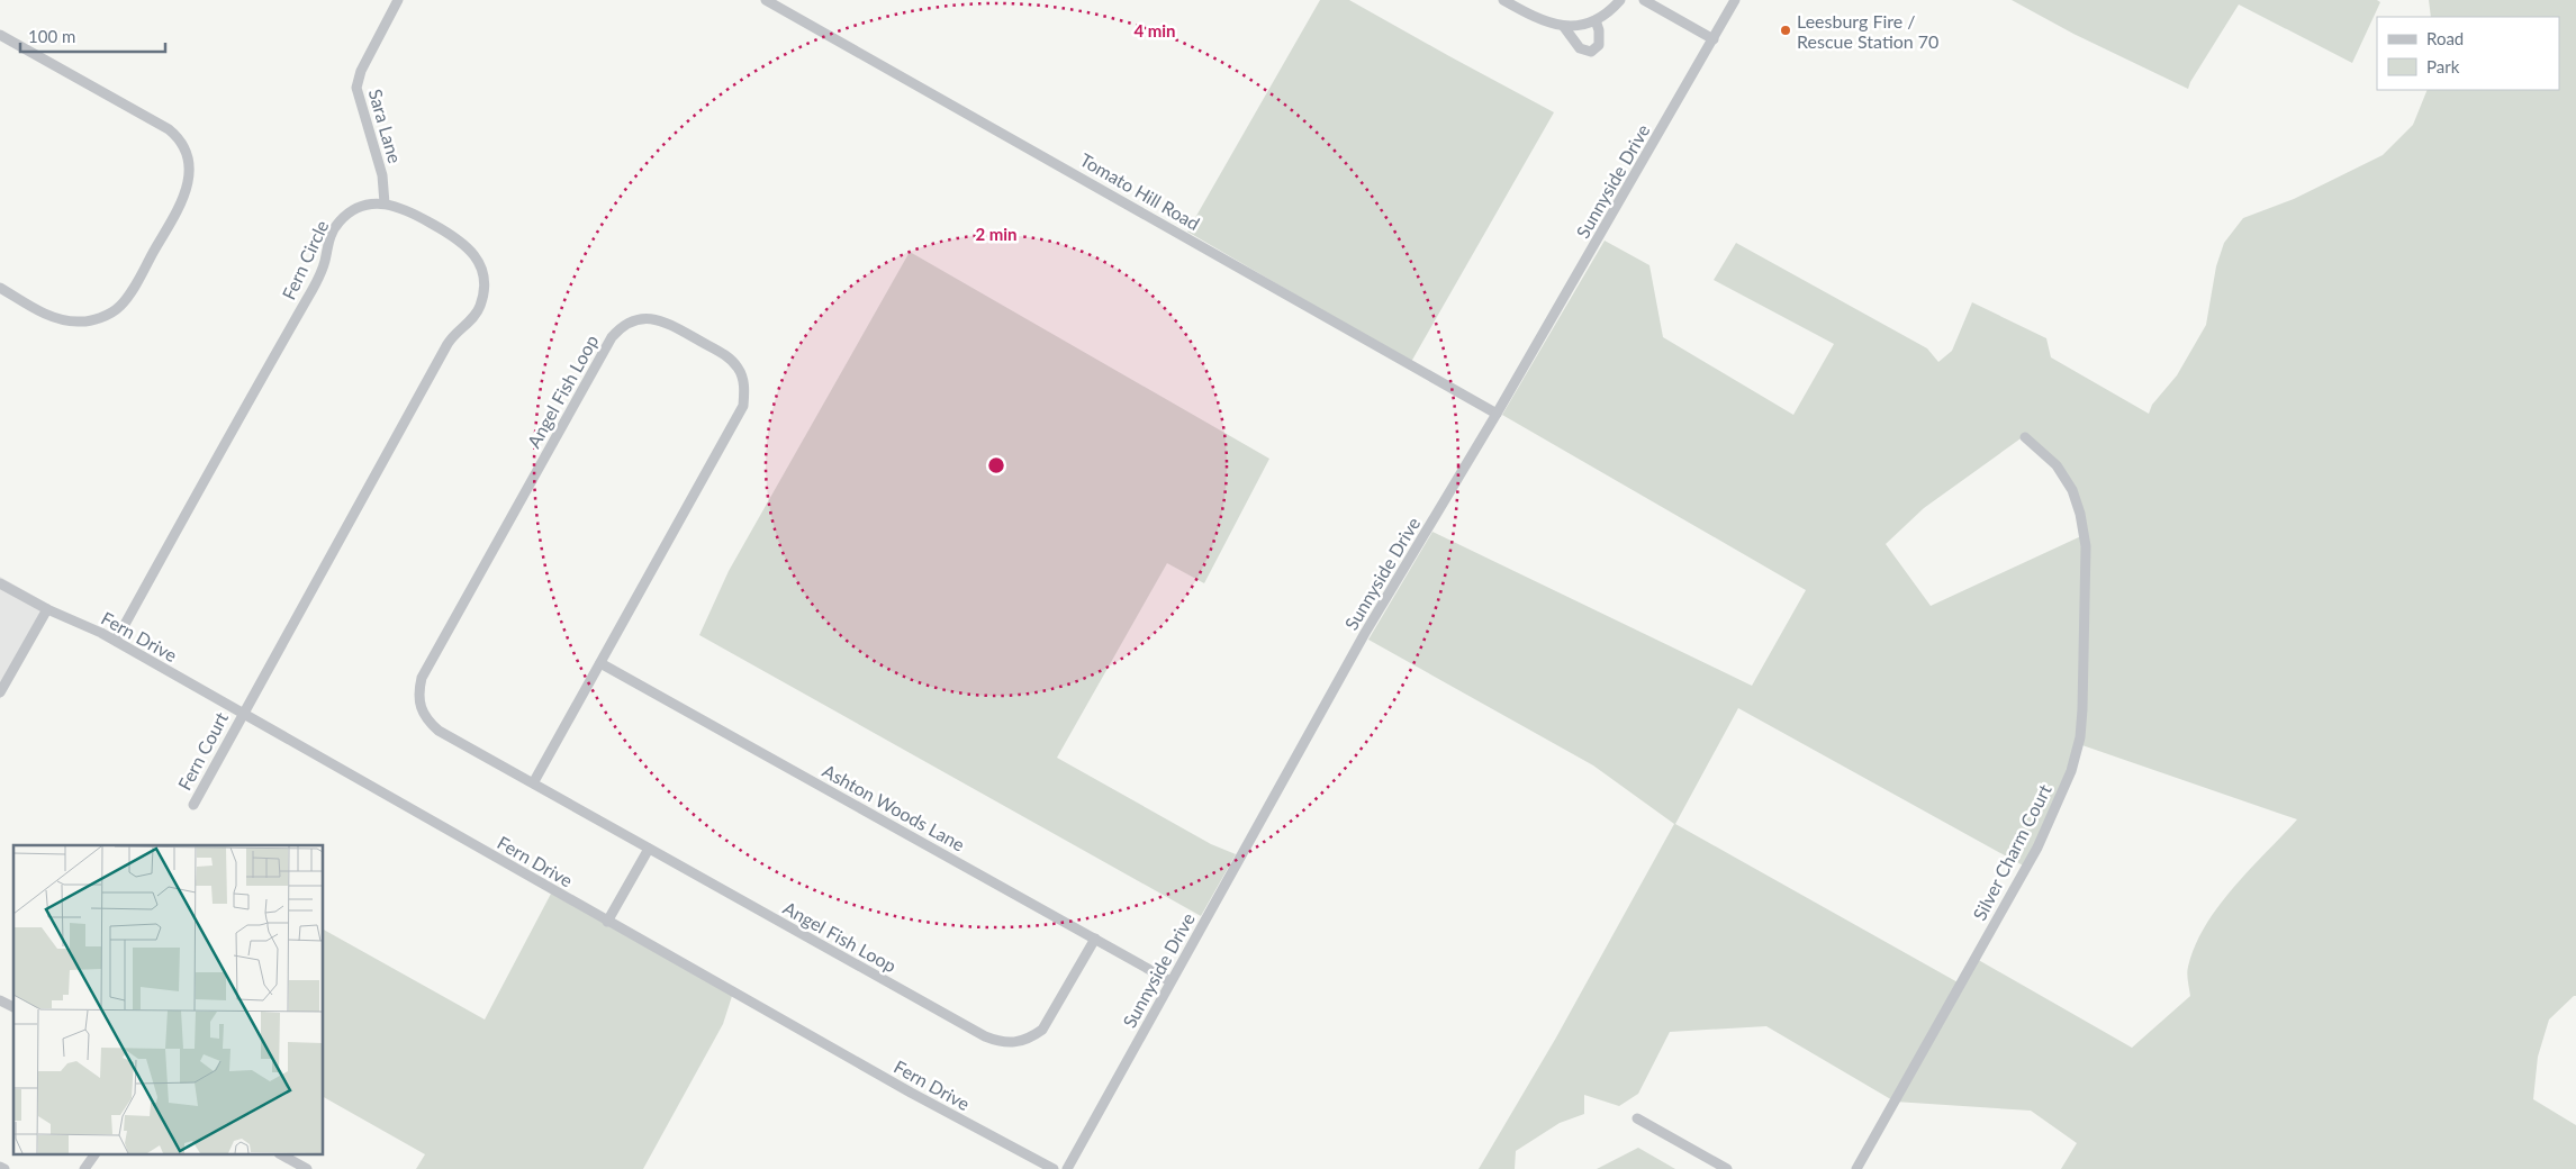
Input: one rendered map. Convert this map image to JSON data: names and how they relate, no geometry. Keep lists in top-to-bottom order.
{
  "streets": {
    "street": [
      "Sara Lane",
      "Sunnyside Drive",
      "Tomato Hill Road",
      "Fern Circle",
      "Angel Fish Loop",
      "Fern Drive",
      "Fern Court",
      "Ashton Woods Lane",
      "Silver Charm Court"
    ]
  },
  "crossings": [
    ["Sara Lane", "Fern Circle"],
    ["Sunnyside Drive", "Tomato Hill Road"],
    ["Sunnyside Drive", "Ashton Woods Lane"],
    ["Fern Circle", "Fern Drive"],
    ["Fern Circle", "Fern Court"],
    ["Angel Fish Loop", "Ashton Woods Lane"],
    ["Fern Drive", "Fern Court"]
  ],
  "places": ["Leesburg Fire / Rescue Station 70"],
  "legend": ["Road", "Park"],
  "scale_bar": "100 m",
  "rings": ["4 min", "2 min"]
}
